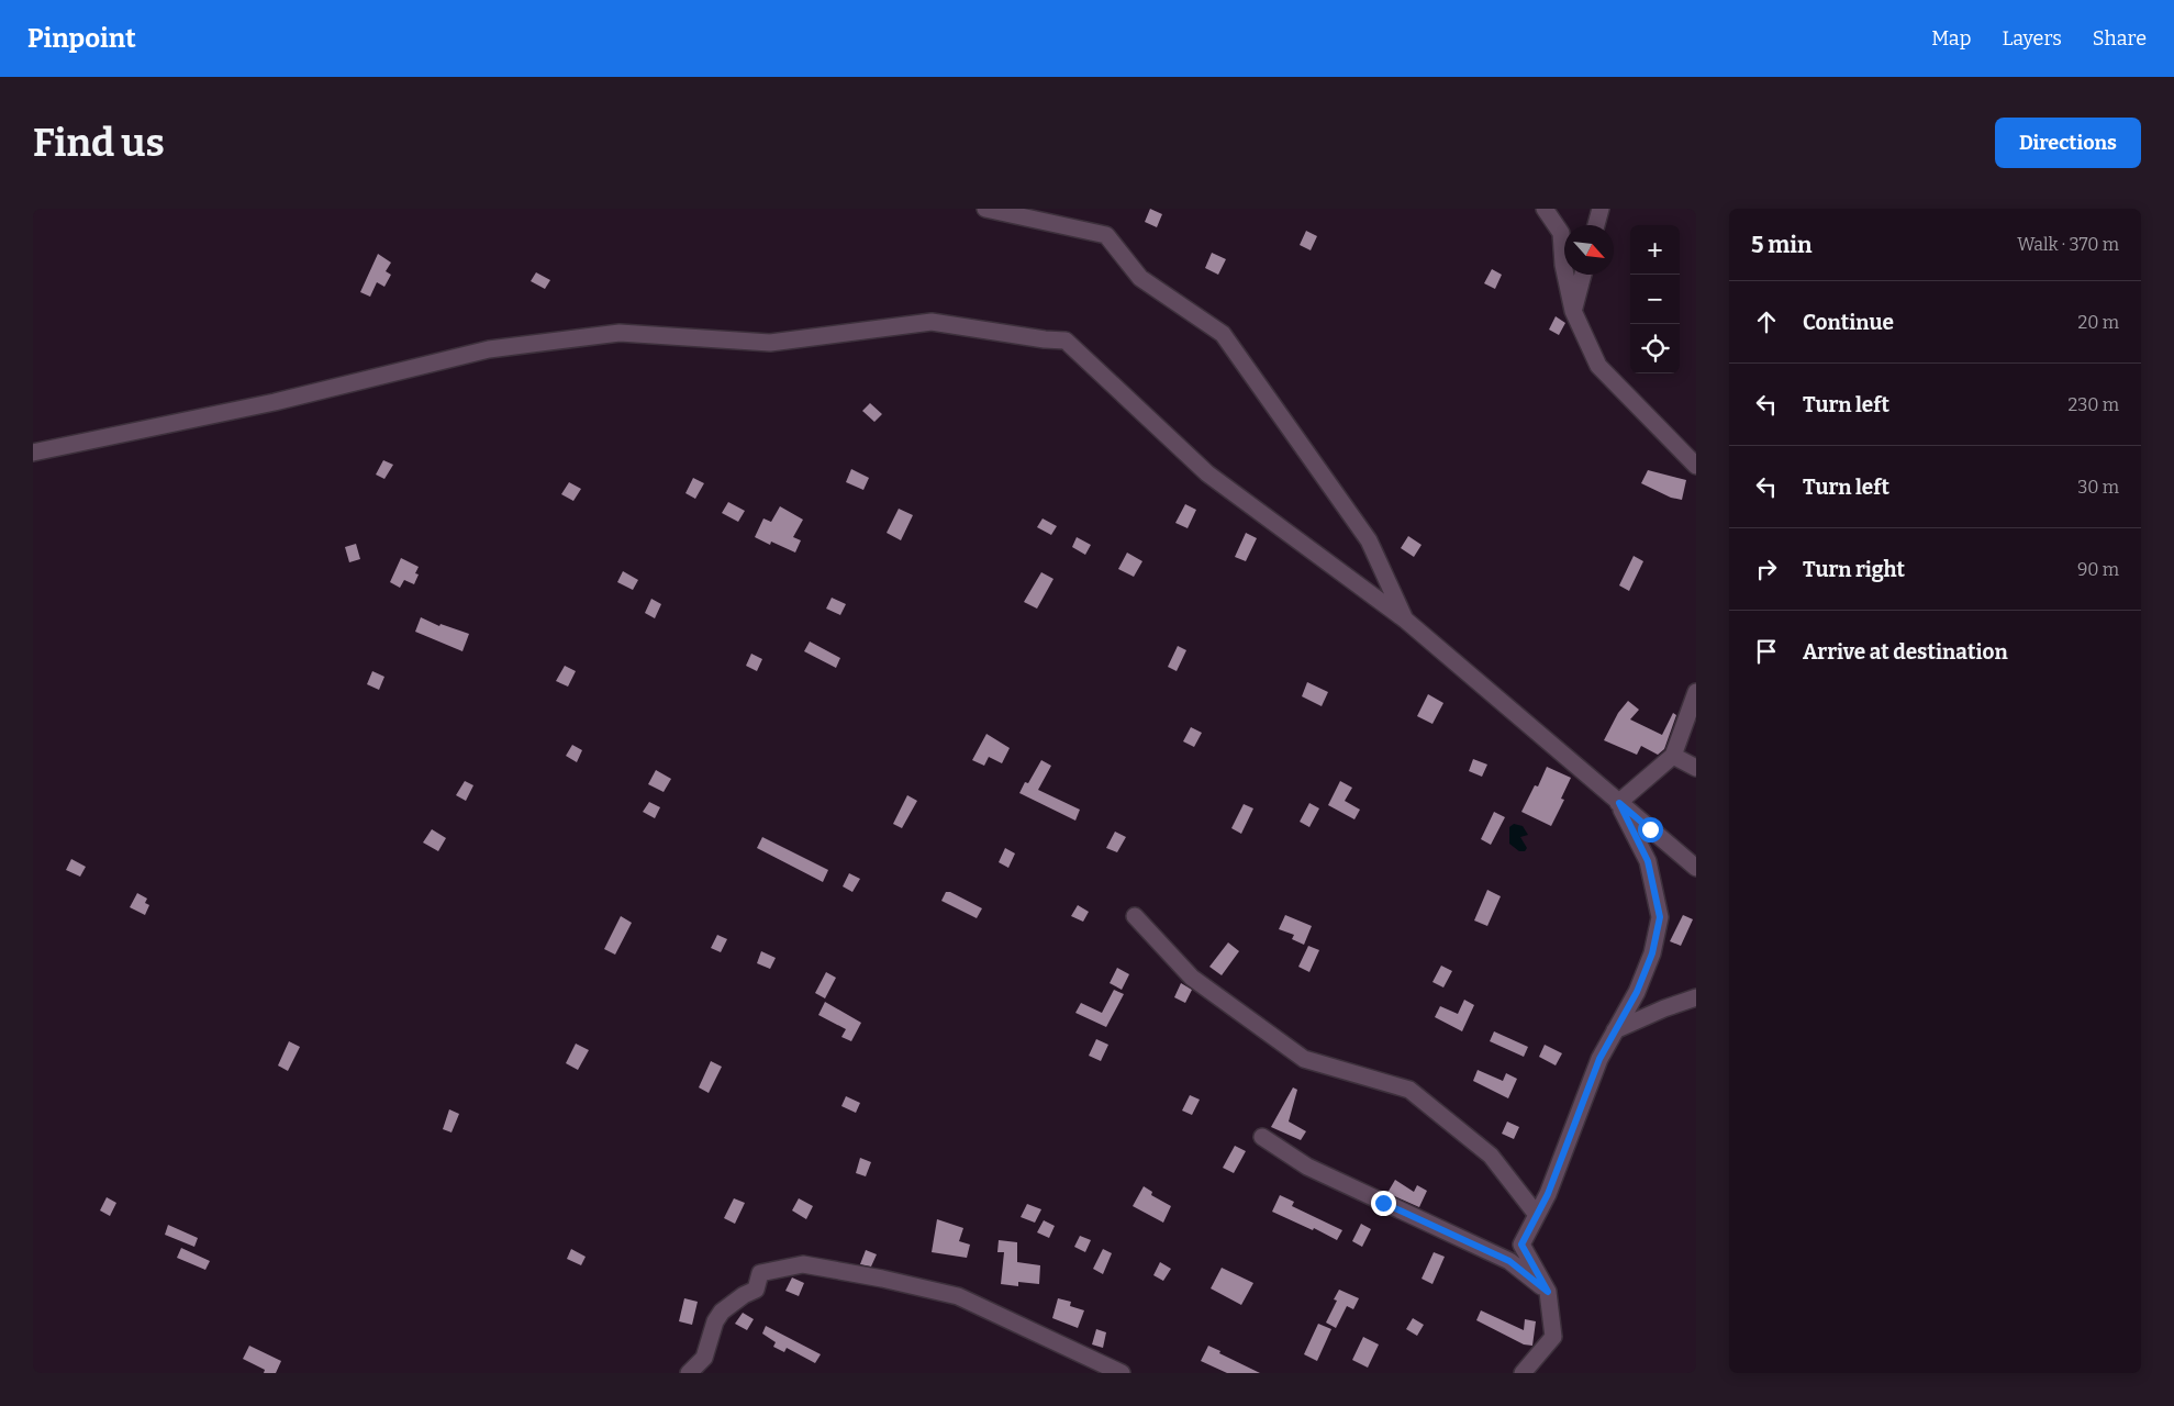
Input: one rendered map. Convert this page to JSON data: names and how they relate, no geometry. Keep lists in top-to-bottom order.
{
  "north": "bottom right",
  "page": {
    "header": "Pinpoint",
    "nav": ["Map", "Layers", "Share"],
    "buttons": "Directions",
    "title": "Find us",
    "heading": ["5 min", "Walk · 370 m"],
    "map_buttons": ["+", "−"],
    "list": [
      ["Continue", "20 m"],
      ["Turn left", "230 m"],
      ["Turn left", "30 m"],
      ["Turn right", "90 m"],
      "Arrive at destination"
    ]
  }
}
